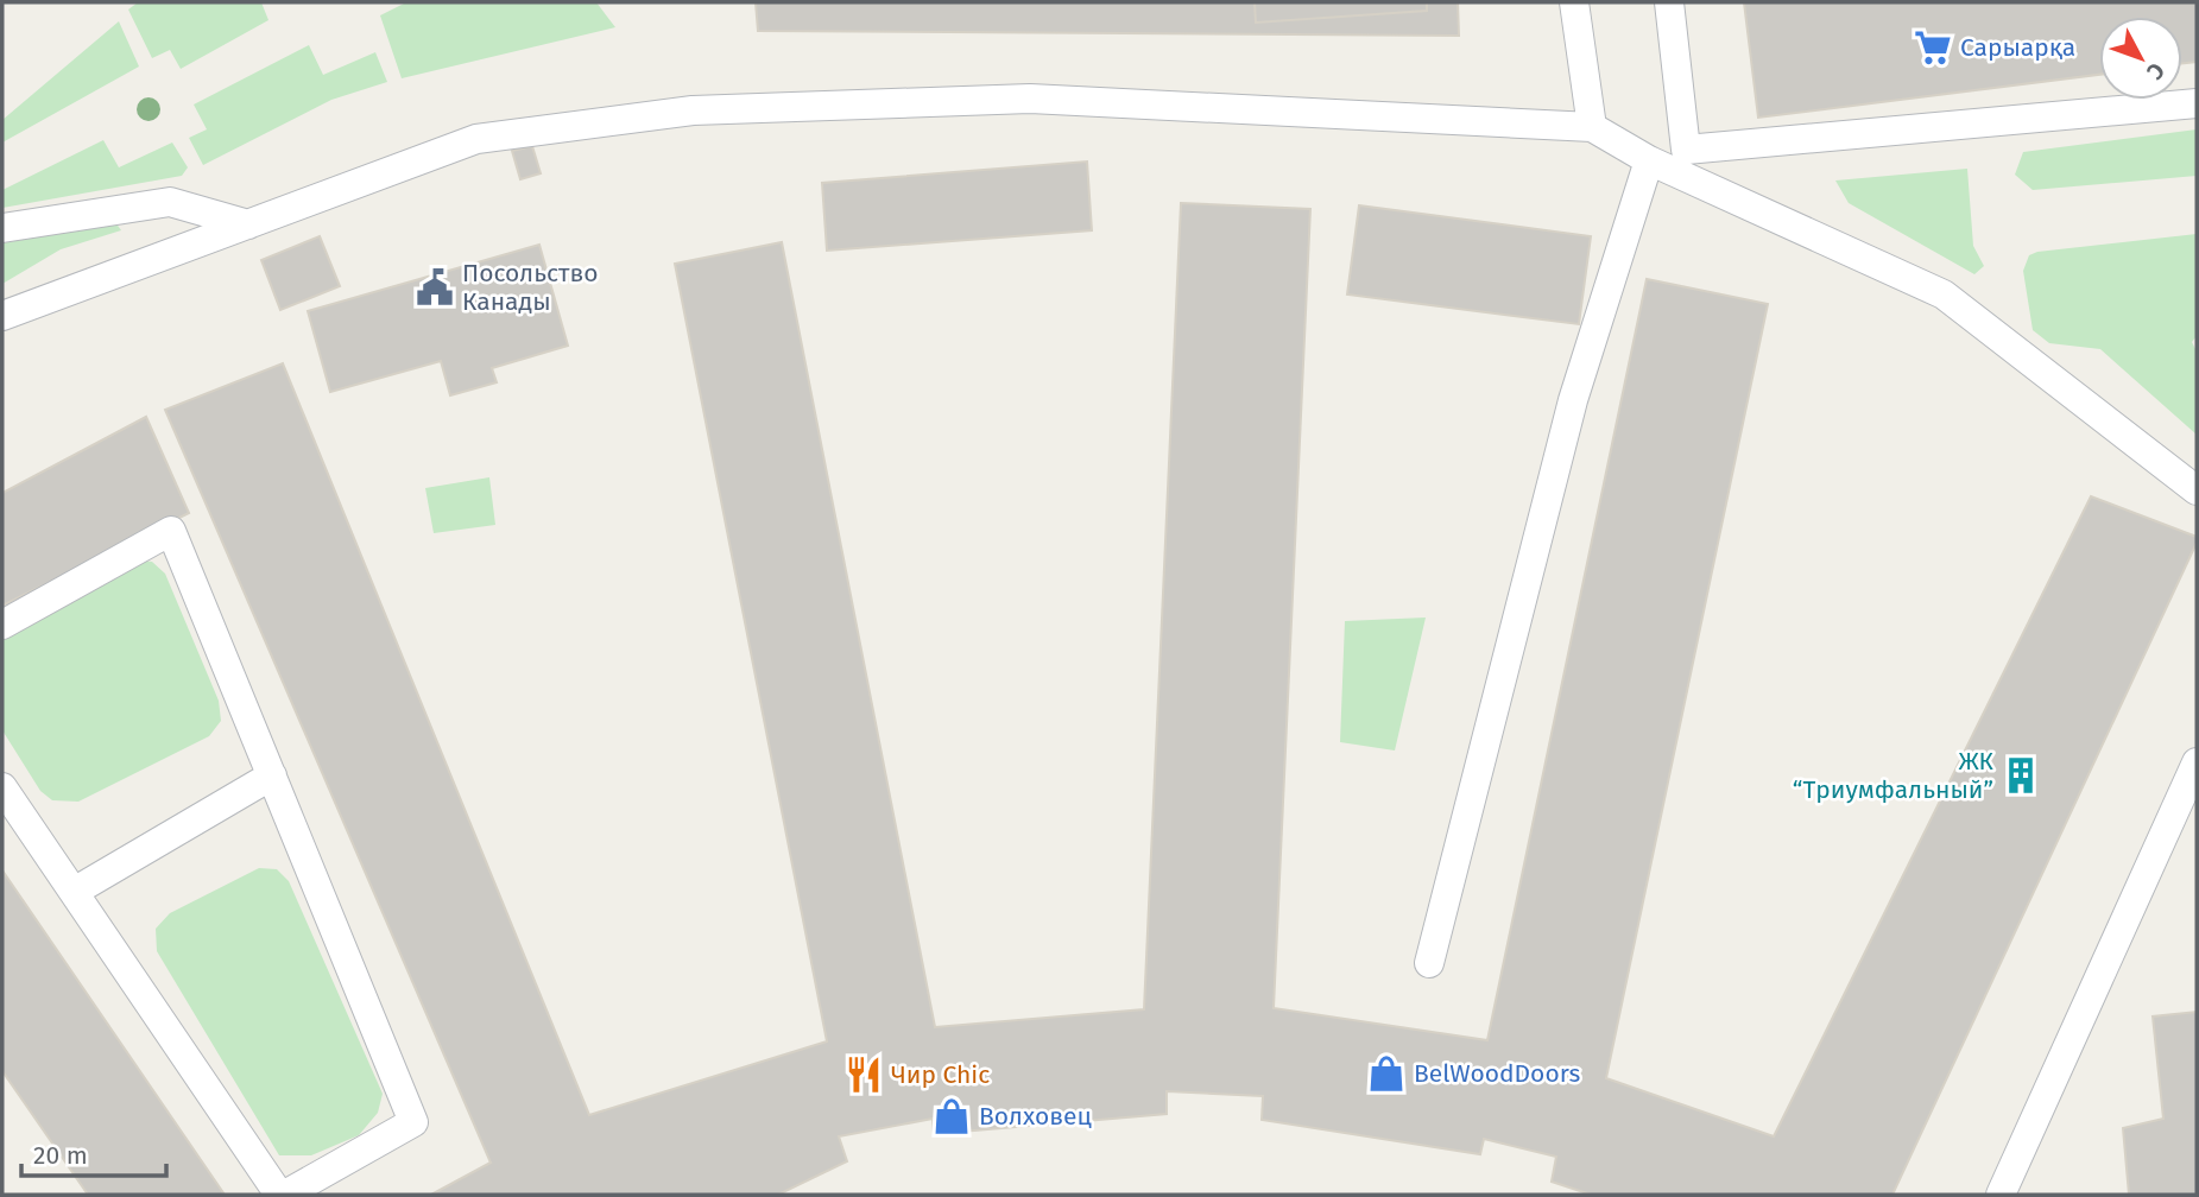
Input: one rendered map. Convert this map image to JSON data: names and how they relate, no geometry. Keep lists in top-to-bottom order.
{
  "places": {
    "supermarket": ["Сарыарқа"],
    "public building": ["Посольство Канады"],
    "building": ["ЖК “Триумфальный”"],
    "shop": ["BelWoodDoors", "Волховец"],
    "restaurant": ["Чир Chic"]
  },
  "scale_bar": "20 m",
  "north": "bottom right"
}
